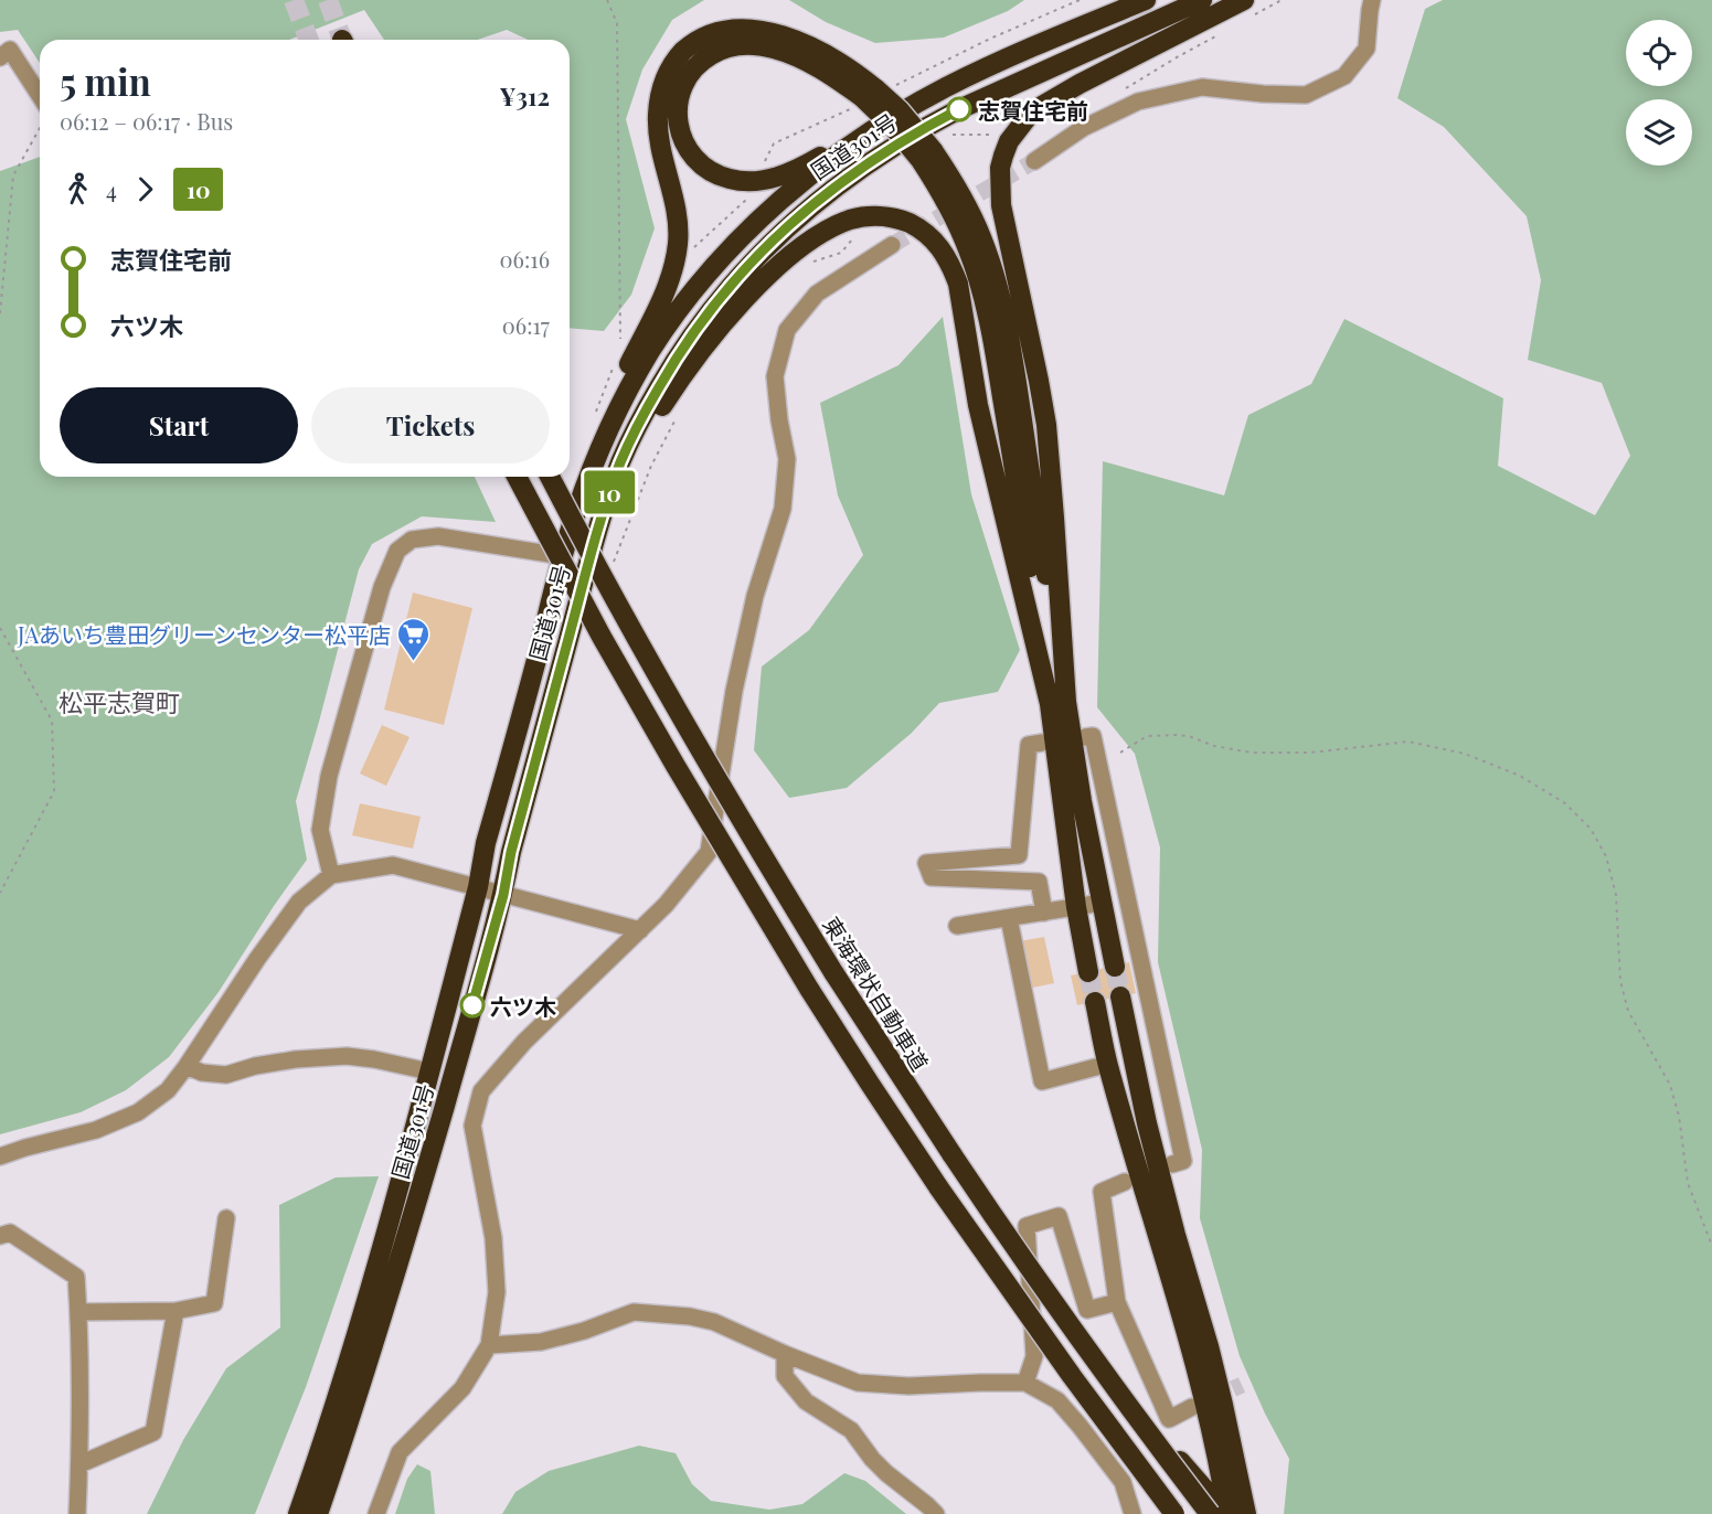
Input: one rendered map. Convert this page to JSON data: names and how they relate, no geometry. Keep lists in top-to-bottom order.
{
  "streets": {
    "highway": ["国道301号", "東海環状自動車道"]
  },
  "districts": ["松平志賀町"],
  "places": {
    "other": ["志賀住宅前", "六ツ木"],
    "supermarket": ["JAあいち豊田グリーンセンター松平店"]
  },
  "lines": ["bus line 10"],
  "page": {
    "on_map": "10",
    "heading": ["5 min", "06:12 – 06:17 · Bus", "¥312"],
    "legs": ["4", "10"],
    "list": [
      {
        "name": "志賀住宅前",
        "value": "06:16"
      },
      {
        "name": "六ツ木",
        "value": "06:17"
      }
    ],
    "buttons": ["Start", "Tickets"]
  }
}
